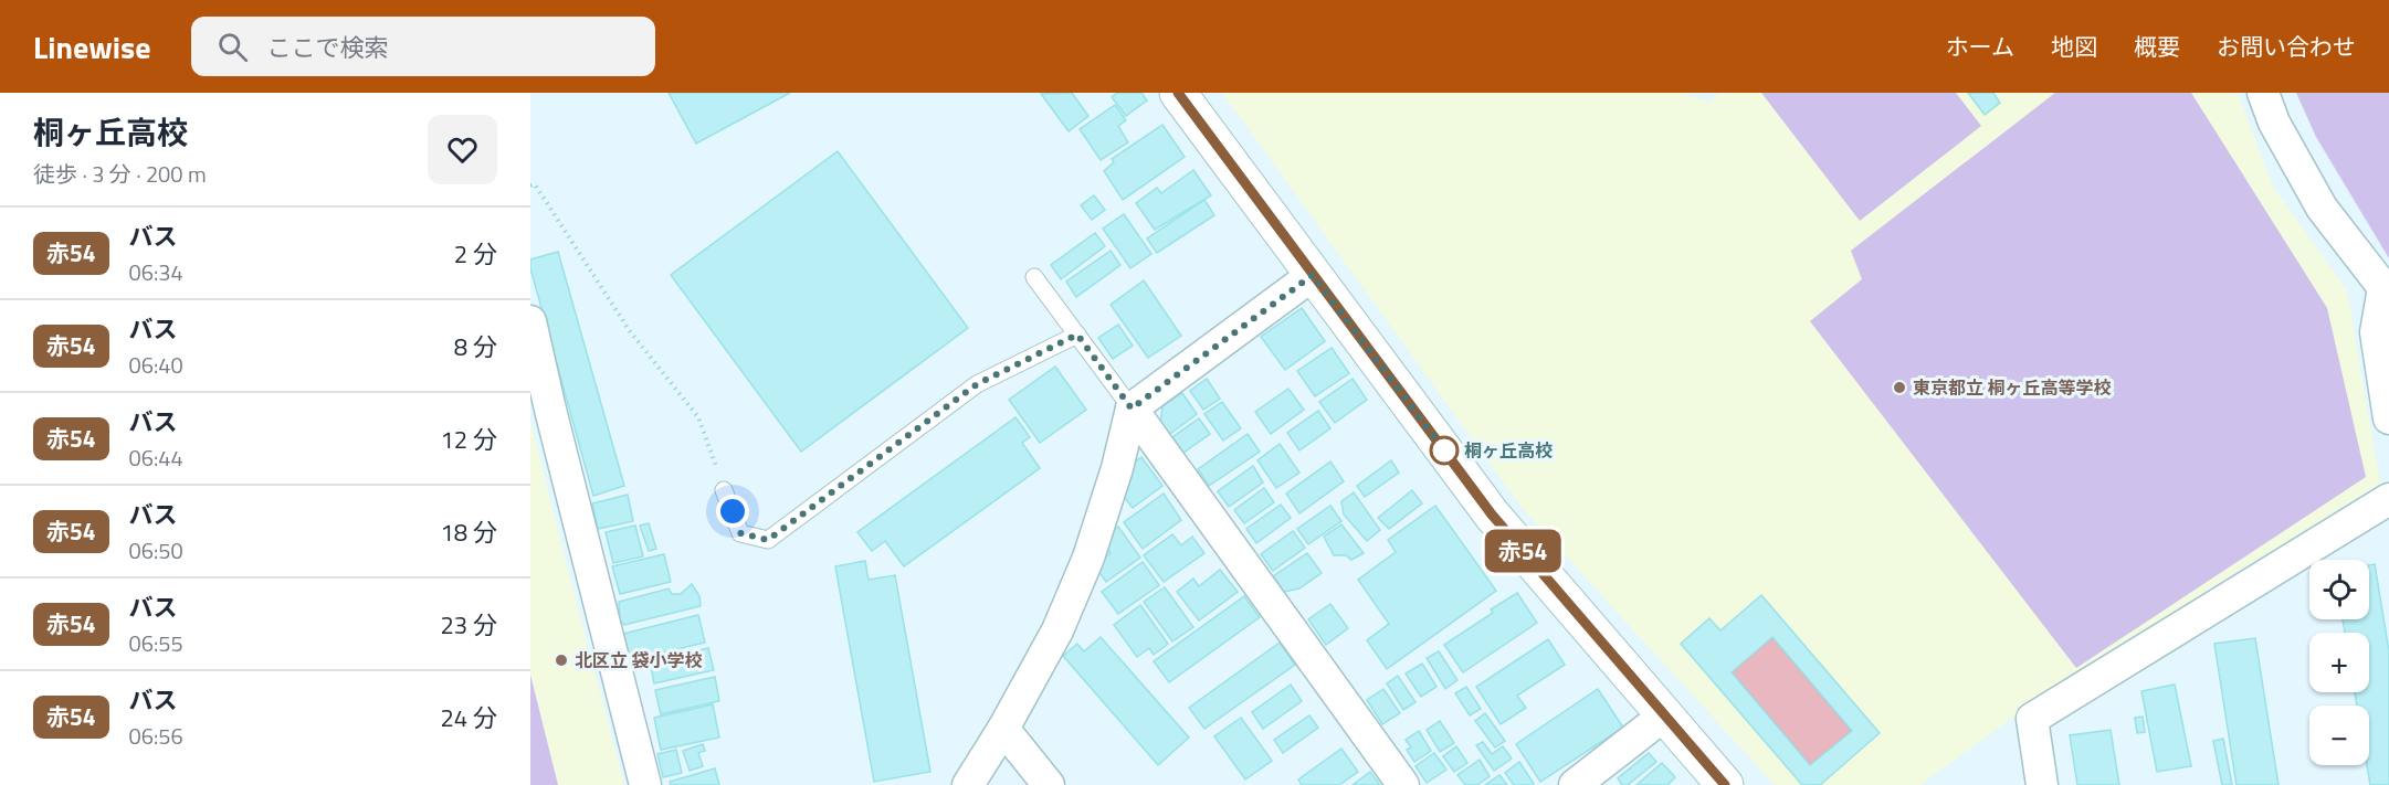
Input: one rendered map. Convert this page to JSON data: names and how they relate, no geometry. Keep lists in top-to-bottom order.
{
  "places": ["東京都立 桐ヶ丘高等学校", "桐ヶ丘高校", "北区立 袋小学校"],
  "lines": ["bus line 赤54"],
  "page": {
    "header": "Linewise",
    "search": "ここで検索",
    "nav": [
      "ホーム",
      "地図",
      "概要",
      "お問い合わせ"
    ],
    "heading": ["桐ヶ丘高校", "徒歩 · 3 分 · 200 m"],
    "on_map": "赤54",
    "list": [
      {
        "mark": "赤54",
        "name": "バス",
        "note": "06:34",
        "value": "2 分"
      },
      {
        "mark": "赤54",
        "name": "バス",
        "note": "06:40",
        "value": "8 分"
      },
      {
        "mark": "赤54",
        "name": "バス",
        "note": "06:44",
        "value": "12 分"
      },
      {
        "mark": "赤54",
        "name": "バス",
        "note": "06:50",
        "value": "18 分"
      },
      {
        "mark": "赤54",
        "name": "バス",
        "note": "06:55",
        "value": "23 分"
      },
      {
        "mark": "赤54",
        "name": "バス",
        "note": "06:56",
        "value": "24 分"
      }
    ],
    "map_buttons": ["+", "−"]
  }
}
